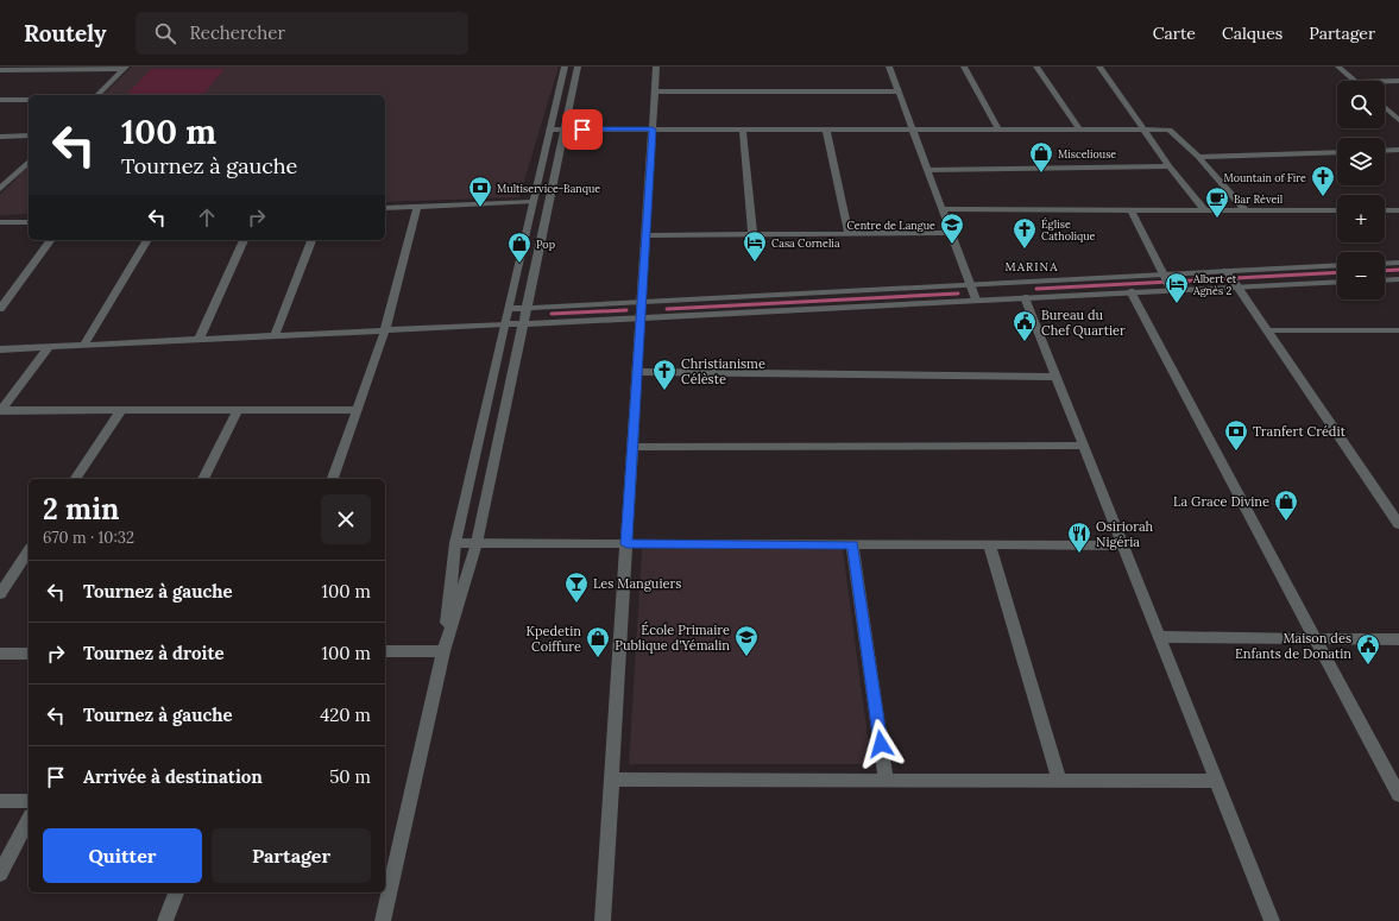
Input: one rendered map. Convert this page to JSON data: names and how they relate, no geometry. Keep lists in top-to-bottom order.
{
  "districts": ["MARINA"],
  "places": {
    "shop": [
      "Misceliouse",
      "Pop",
      "La Grace Divine",
      "Kpedetin Coiffure"
    ],
    "church": ["Mountain of Fire", "Église Catholique", "Christianisme Célèste"],
    "bank": ["Multiservice-Banque", "Tranfert Crédit"],
    "cafe": ["Bar Réveil"],
    "school or university": ["Centre de Langue", "École Primaire Publique d'Yémalin"],
    "hotel": ["Casa Cornelia", "Albert et Agnès 2"],
    "public building": ["Bureau du Chef Quartier", "Maison des Enfants de Donatin"],
    "restaurant": ["Osiriorah Nigéria"],
    "bar": ["Les Manguiers"]
  },
  "page": {
    "header": "Routely",
    "search": "Rechercher",
    "nav": ["Carte", "Calques", "Partager"],
    "map_buttons": ["+", "−"],
    "turn": ["100 m", "Tournez à gauche"],
    "heading": ["2 min", "670 m · 10:32"],
    "list": [
      {
        "name": "Tournez à gauche",
        "value": "100 m"
      },
      {
        "name": "Tournez à droite",
        "value": "100 m"
      },
      {
        "name": "Tournez à gauche",
        "value": "420 m"
      },
      {
        "name": "Arrivée à destination",
        "value": "50 m"
      }
    ],
    "buttons": ["Quitter", "Partager"]
  }
}
